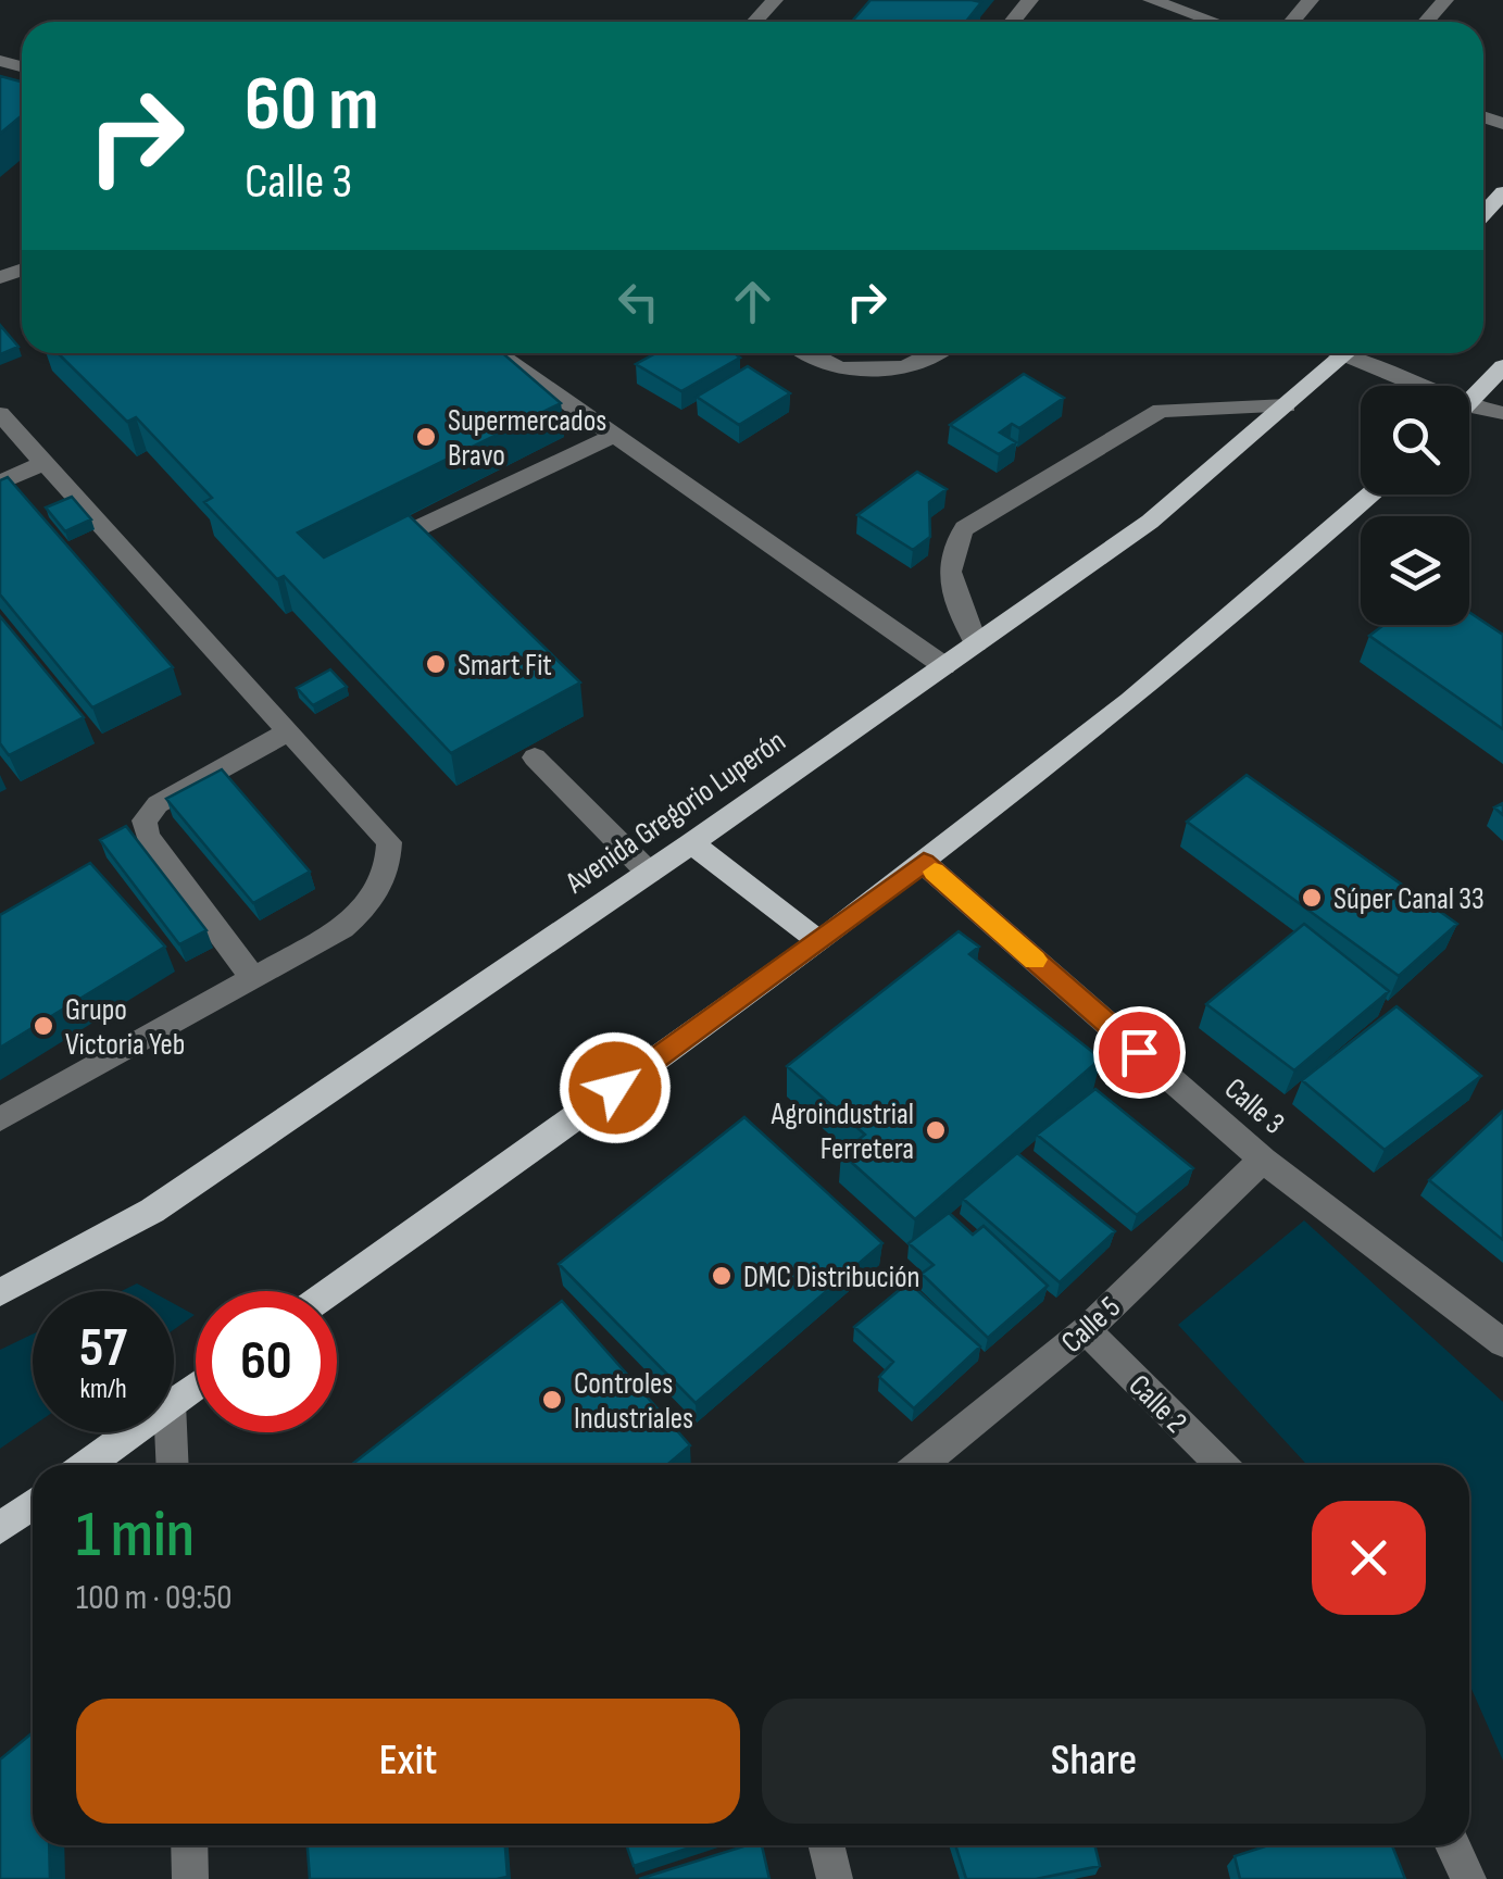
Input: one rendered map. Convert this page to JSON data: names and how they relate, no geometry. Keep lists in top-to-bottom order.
{
  "streets": {
    "main road": ["Avenida Gregorio Luperón"],
    "street": ["Calle 3", "Calle 5", "Calle 2"]
  },
  "crossings": [
    ["Calle 3", "Calle 5"],
    ["Calle 5", "Calle 2"]
  ],
  "places": [
    "Supermercados Bravo",
    "Smart Fit",
    "Súper Canal 33",
    "Grupo Victoria Yeb",
    "Agroindustrial Ferretera",
    "DMC Distribución",
    "Controles Industriales"
  ],
  "page": {
    "turn": ["60 m", "Calle 3"],
    "speed": "57 km/h",
    "limit": "60",
    "heading": ["1 min", "100 m · 09:50"],
    "buttons": ["Exit", "Share"]
  }
}
